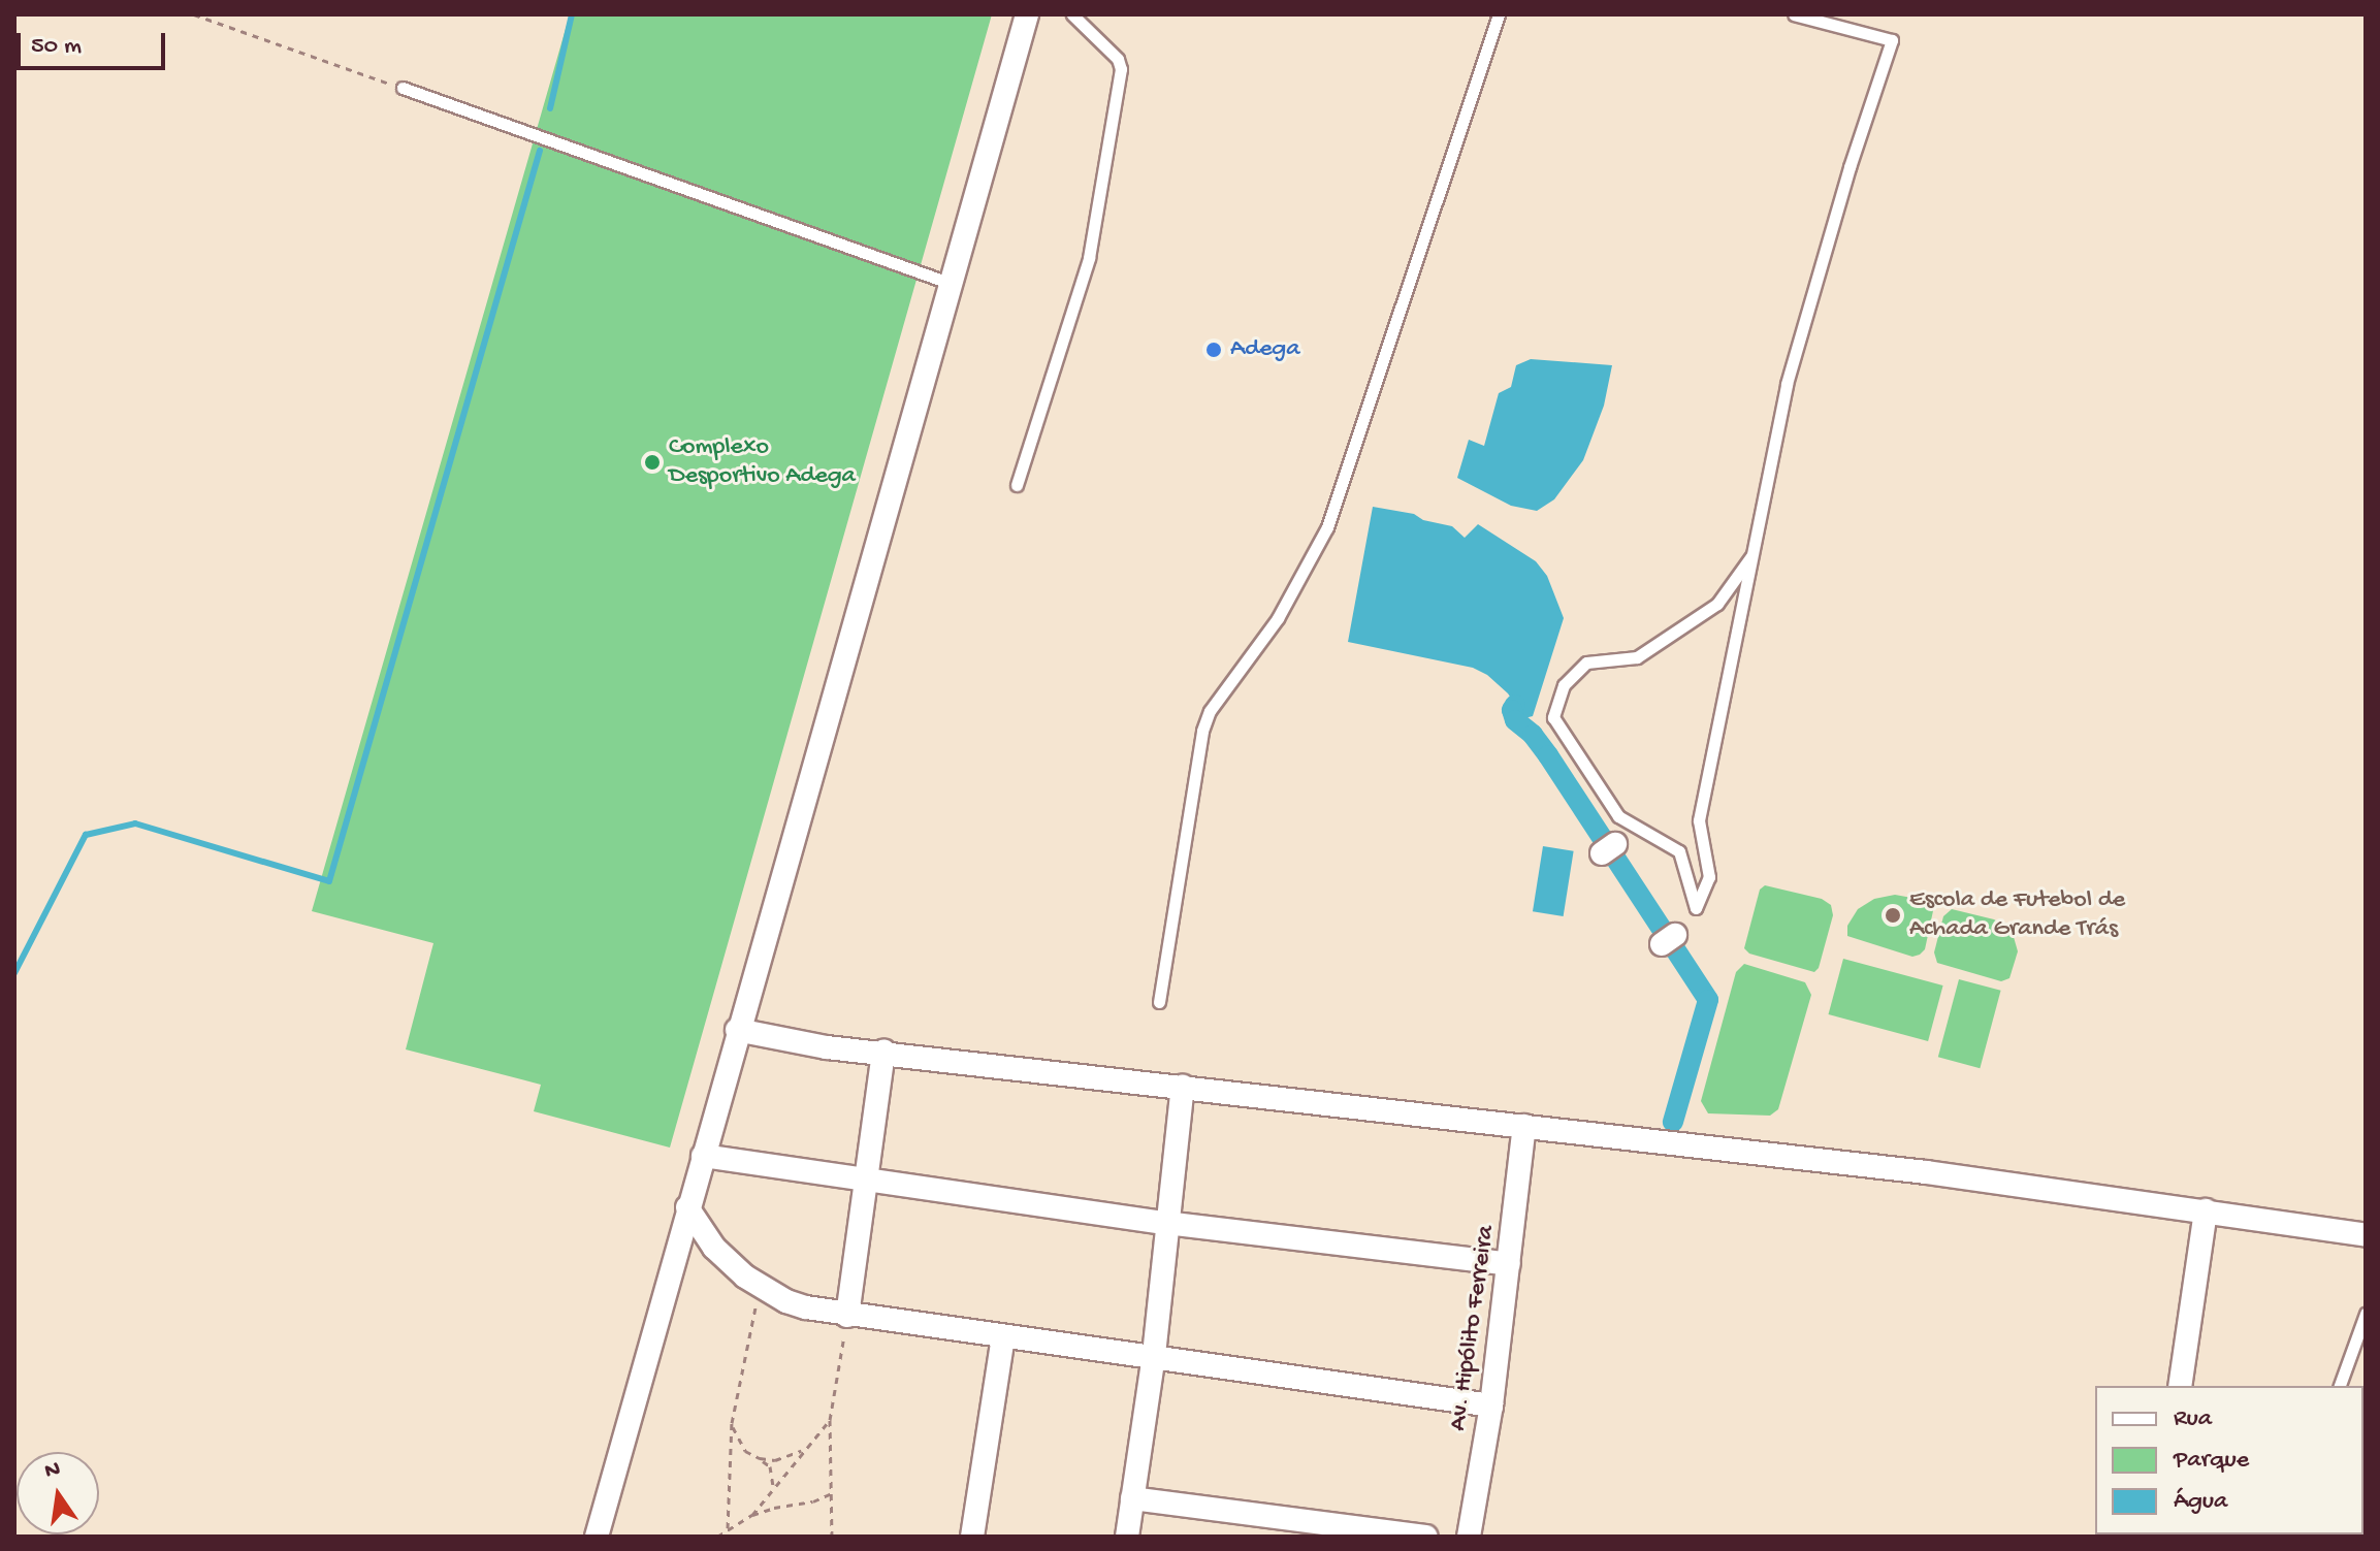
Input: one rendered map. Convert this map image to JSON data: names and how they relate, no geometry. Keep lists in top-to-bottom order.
{
  "streets": {
    "street": ["Av. Hipólito Ferreira"]
  },
  "places": ["Adega", "Complexo Desportivo Adega", "Escola de Futebol de Achada Grande Trás"],
  "legend": ["Rua", "Parque", "Água"],
  "scale_bar": "50 m",
  "north": "top"
}
